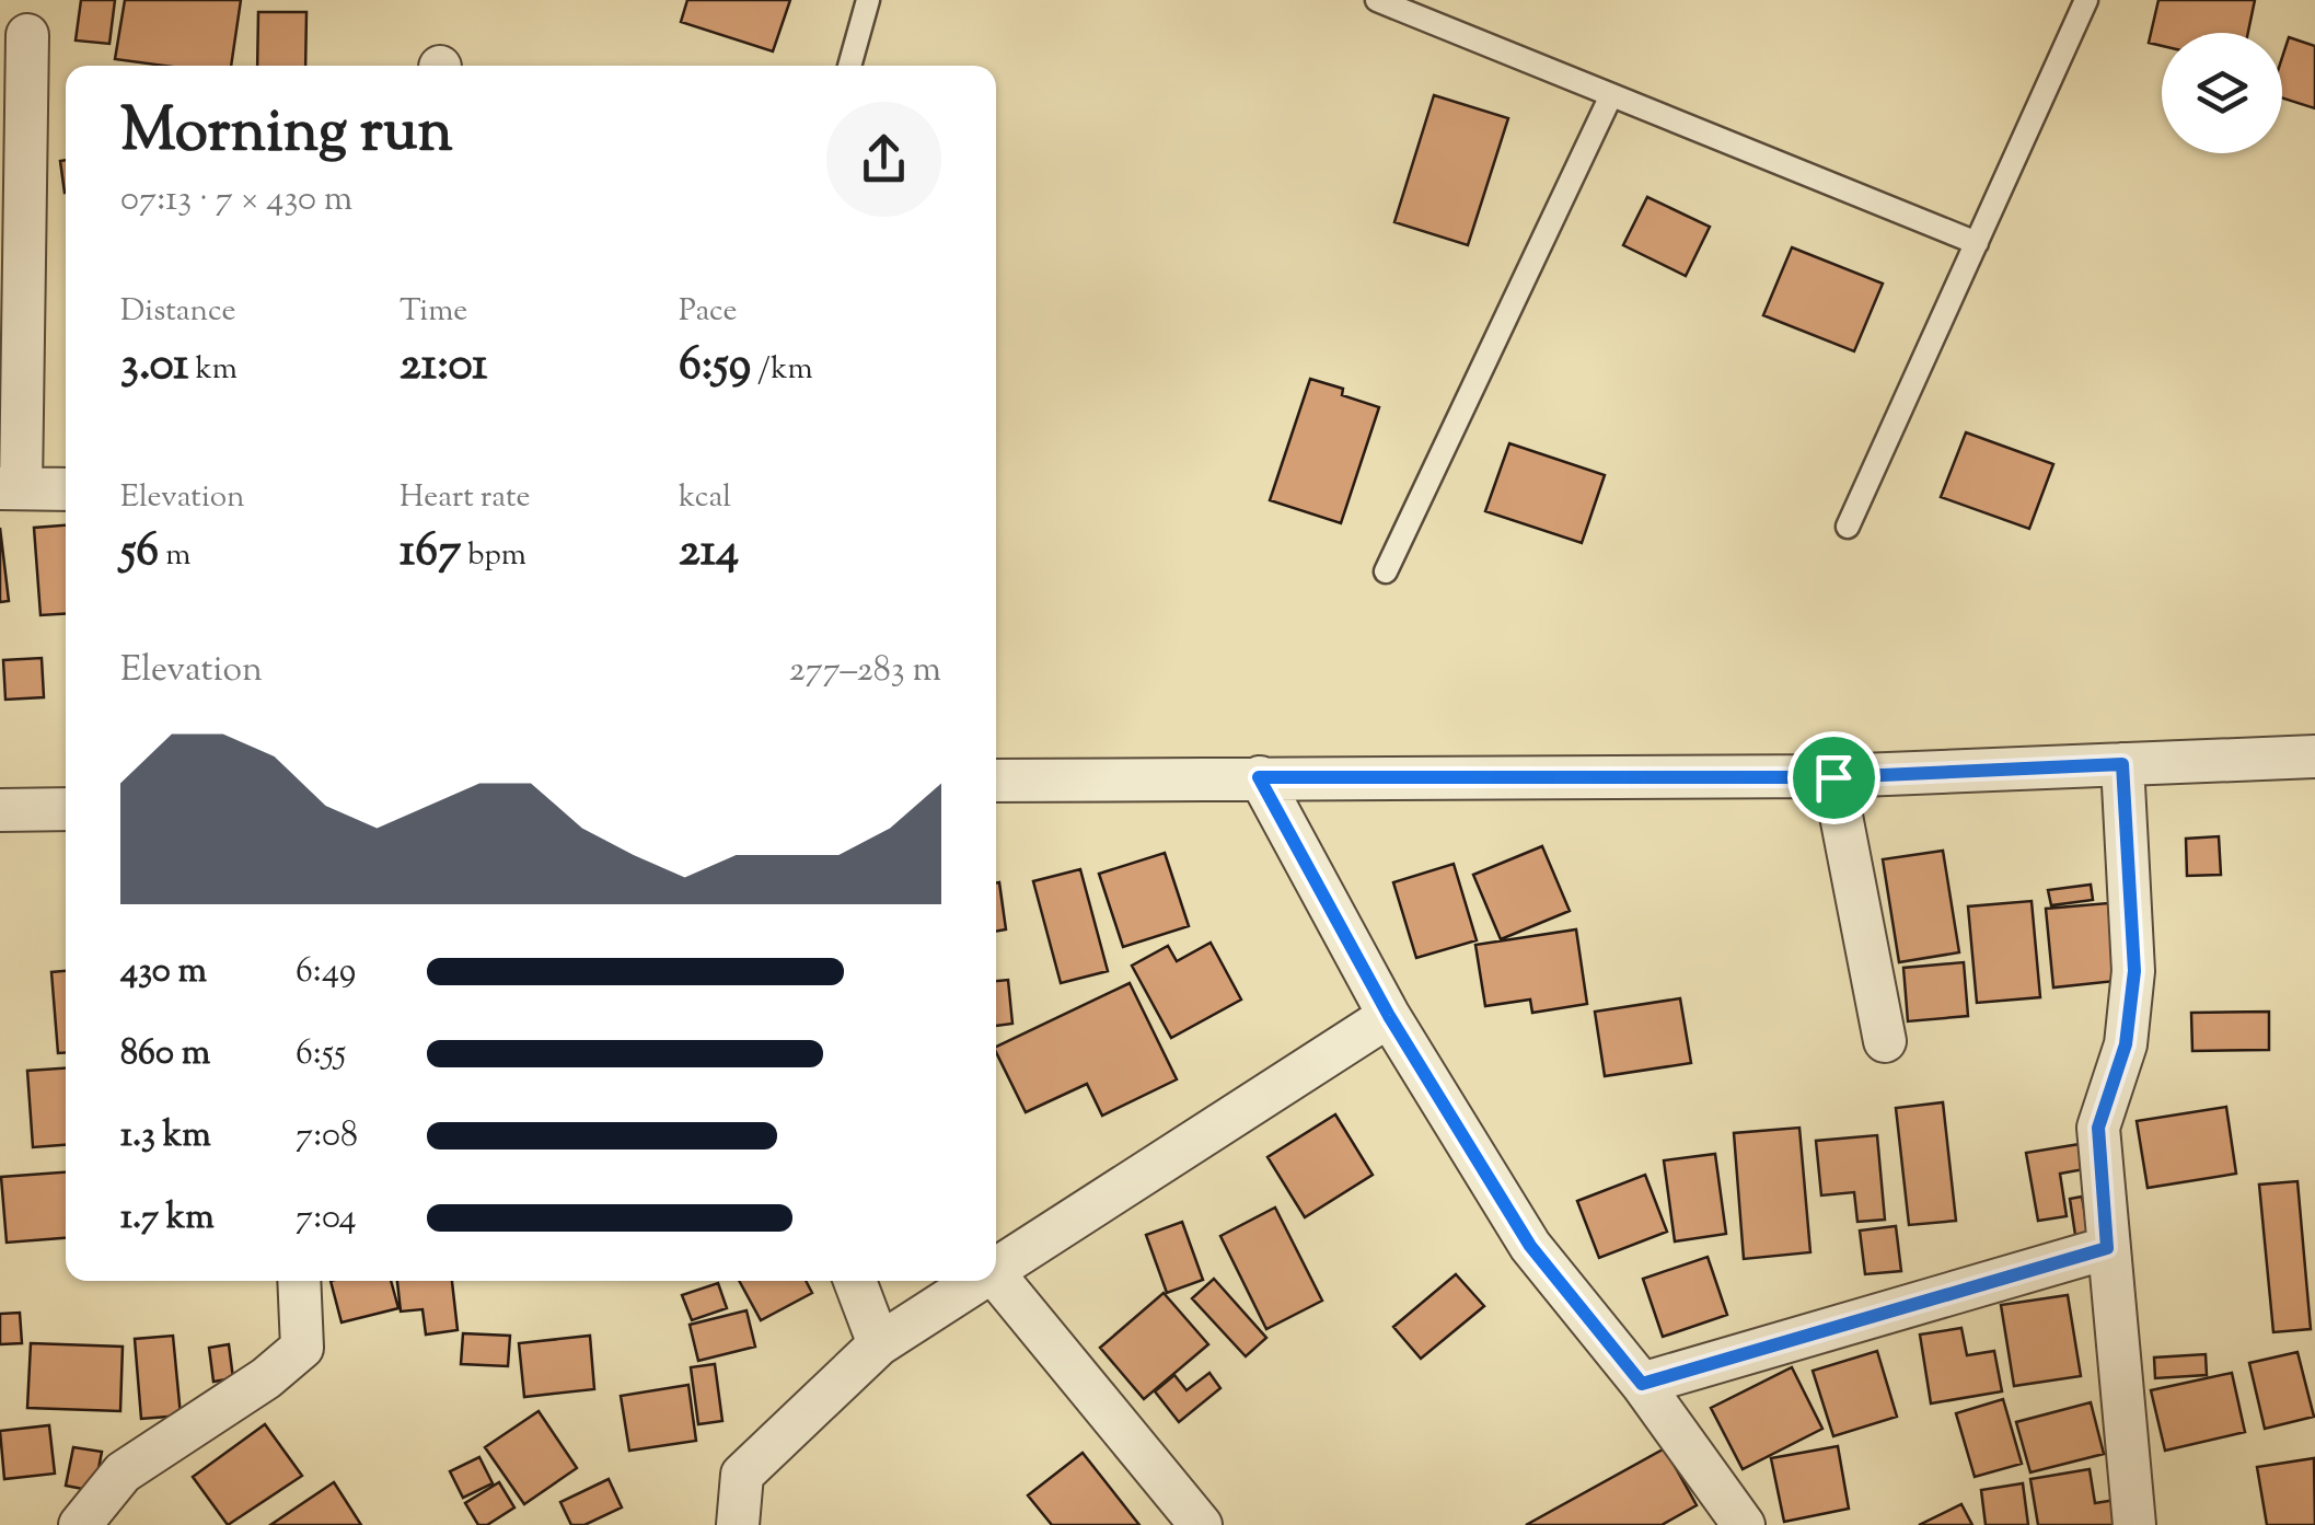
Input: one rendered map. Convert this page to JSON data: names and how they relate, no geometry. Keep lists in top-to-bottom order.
{
  "page": {
    "heading": ["Morning run", "07:13 · 7 × 430 m"],
    "stats": [
      ["Distance", "3.01 km"],
      ["Time", "21:01"],
      ["Pace", "6:59 /km"],
      ["Elevation", "56 m"],
      ["Heart rate", "167 bpm"],
      ["kcal", "214"]
    ],
    "chart": ["Elevation", "277–283 m"],
    "list": [
      {
        "name": "430 m",
        "note": "6:49"
      },
      {
        "name": "860 m",
        "note": "6:55"
      },
      {
        "name": "1.3 km",
        "note": "7:08"
      },
      {
        "name": "1.7 km",
        "note": "7:04"
      }
    ]
  }
}
